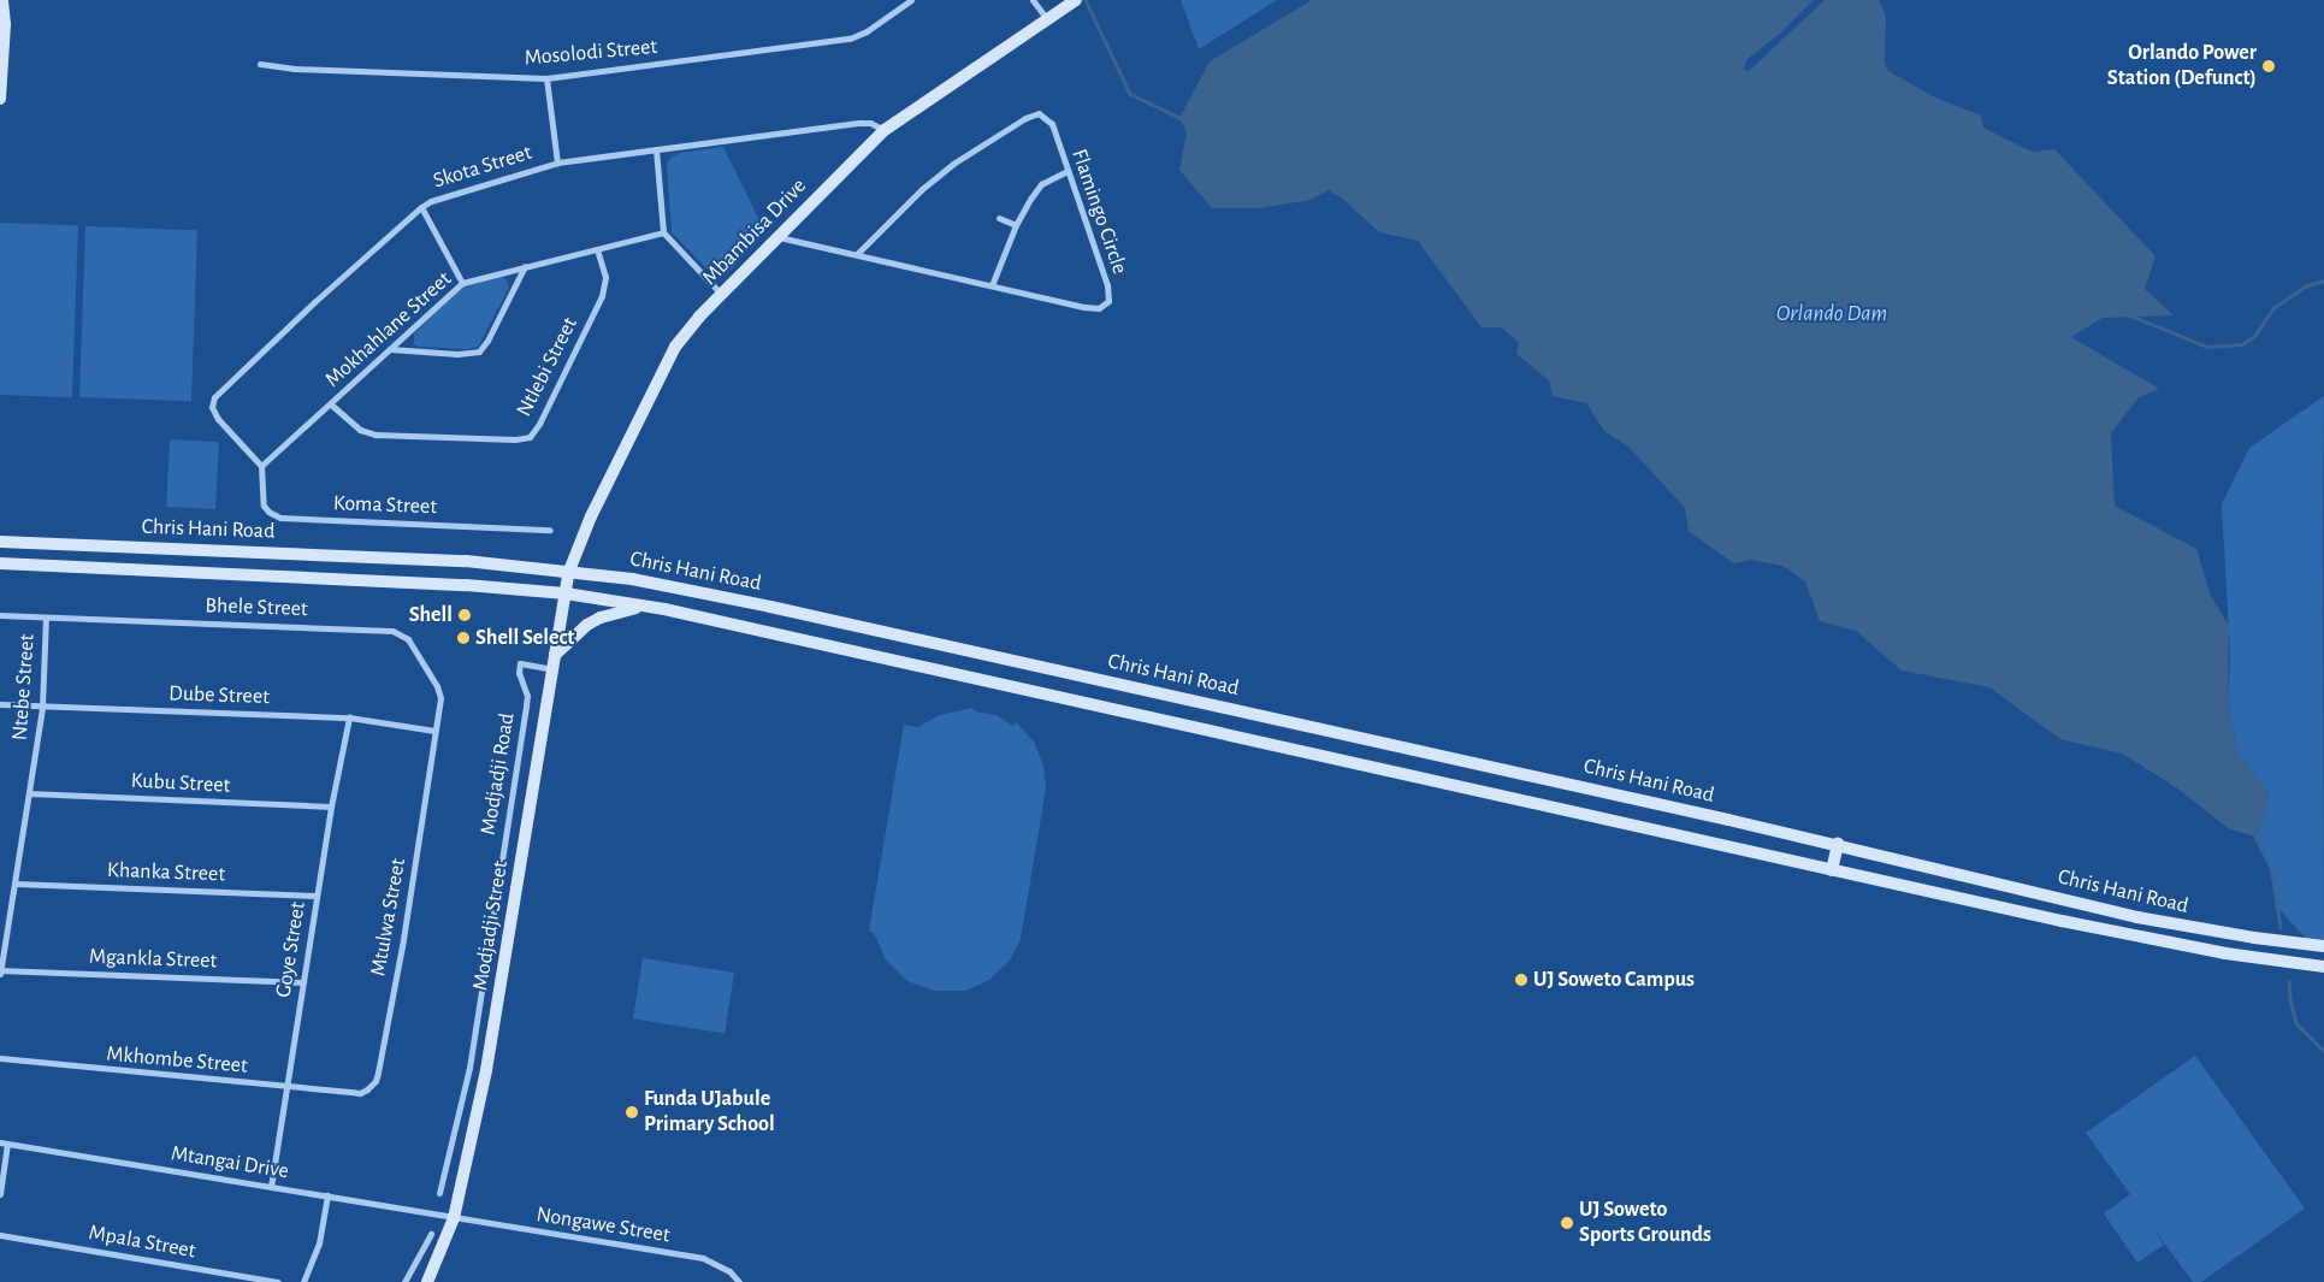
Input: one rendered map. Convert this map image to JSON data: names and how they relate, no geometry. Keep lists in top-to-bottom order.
{
  "streets": {
    "main road": ["Mbambisa Drive", "Chris Hani Road", "Modjadji Street"],
    "street": [
      "Mosolodi Street",
      "Skota Street",
      "Flamingo Circle",
      "Mokhahlane Street",
      "Ntlebi Street",
      "Koma Street",
      "Bhele Street",
      "Ntebe Street",
      "Dube Street",
      "Modjadji Road",
      "Kubu Street",
      "Khanka Street",
      "Mtulwa Street",
      "Goye Street",
      "Mgankla Street",
      "Mkhombe Street",
      "Mtangai Drive",
      "Nongawe Street",
      "Mpala Street"
    ]
  },
  "crossings": [
    ["Skota Street", "Mbambisa Drive"],
    ["Skota Street", "Mokhahlane Street"],
    ["Skota Street", "Koma Street"],
    ["Flamingo Circle", "Mbambisa Drive"],
    ["Mbambisa Drive", "Chris Hani Road"],
    ["Mbambisa Drive", "Modjadji Street"],
    ["Mokhahlane Street", "Ntlebi Street"],
    ["Mokhahlane Street", "Koma Street"],
    ["Chris Hani Road", "Modjadji Street"],
    ["Bhele Street", "Ntebe Street"],
    ["Bhele Street", "Dube Street"],
    ["Bhele Street", "Mtulwa Street"],
    ["Ntebe Street", "Dube Street"],
    ["Ntebe Street", "Kubu Street"],
    ["Ntebe Street", "Khanka Street"],
    ["Ntebe Street", "Mgankla Street"],
    ["Dube Street", "Mtulwa Street"],
    ["Dube Street", "Goye Street"],
    ["Modjadji Road", "Modjadji Street"],
    ["Kubu Street", "Goye Street"],
    ["Khanka Street", "Goye Street"],
    ["Mtulwa Street", "Mkhombe Street"],
    ["Modjadji Street", "Mtangai Drive"],
    ["Modjadji Street", "Nongawe Street"],
    ["Goye Street", "Mgankla Street"],
    ["Goye Street", "Mkhombe Street"],
    ["Goye Street", "Mtangai Drive"],
    ["Mtangai Drive", "Nongawe Street"]
  ],
  "water": ["Orlando Dam"],
  "places": [
    "Orlando Power Station (Defunct)",
    "Shell",
    "Shell Select",
    "UJ Soweto Campus",
    "Funda UJabule Primary School",
    "UJ Soweto Sports Grounds"
  ]
}
